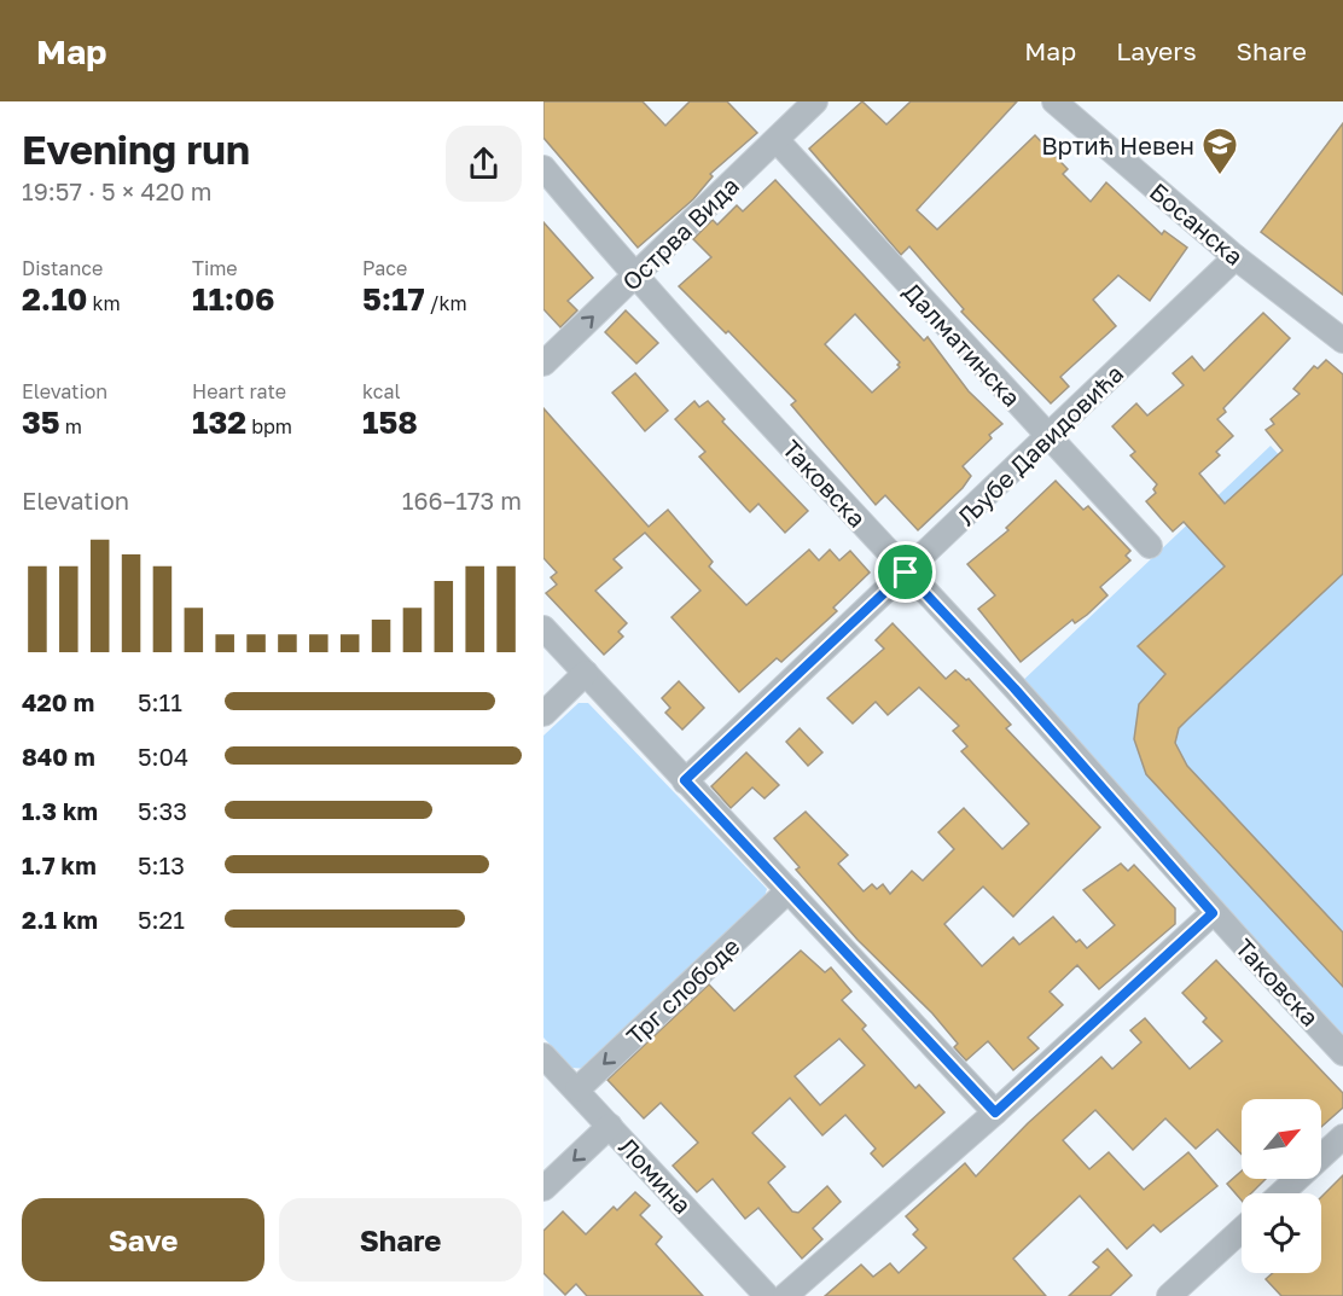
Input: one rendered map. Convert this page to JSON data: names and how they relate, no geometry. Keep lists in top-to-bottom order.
{
  "streets": {
    "street": [
      "Босанска",
      "Острва Вида",
      "Далматинска",
      "Љубе Давидовића",
      "Таковска",
      "Трг слободе",
      "Ломина"
    ]
  },
  "crossings": [
    ["Босанска", "Љубе Давидовића"],
    ["Острва Вида", "Далматинска"],
    ["Острва Вида", "Таковска"],
    ["Далматинска", "Љубе Давидовића"],
    ["Љубе Давидовића", "Таковска"],
    ["Трг слободе", "Ломина"]
  ],
  "one_way": ["Трг слободе"],
  "places": {
    "school or university": ["Вртић Невен"]
  },
  "north": "top right",
  "page": {
    "header": "Map",
    "nav": ["Map", "Layers", "Share"],
    "heading": ["Evening run", "19:57 · 5 × 420 m"],
    "stats": [
      ["Distance", "2.10 km"],
      ["Time", "11:06"],
      ["Pace", "5:17 /km"],
      ["Elevation", "35 m"],
      ["Heart rate", "132 bpm"],
      ["kcal", "158"]
    ],
    "chart": ["Elevation", "166–173 m"],
    "list": [
      {
        "name": "420 m",
        "note": "5:11"
      },
      {
        "name": "840 m",
        "note": "5:04"
      },
      {
        "name": "1.3 km",
        "note": "5:33"
      },
      {
        "name": "1.7 km",
        "note": "5:13"
      },
      {
        "name": "2.1 km",
        "note": "5:21"
      }
    ],
    "buttons": ["Save", "Share"]
  }
}
